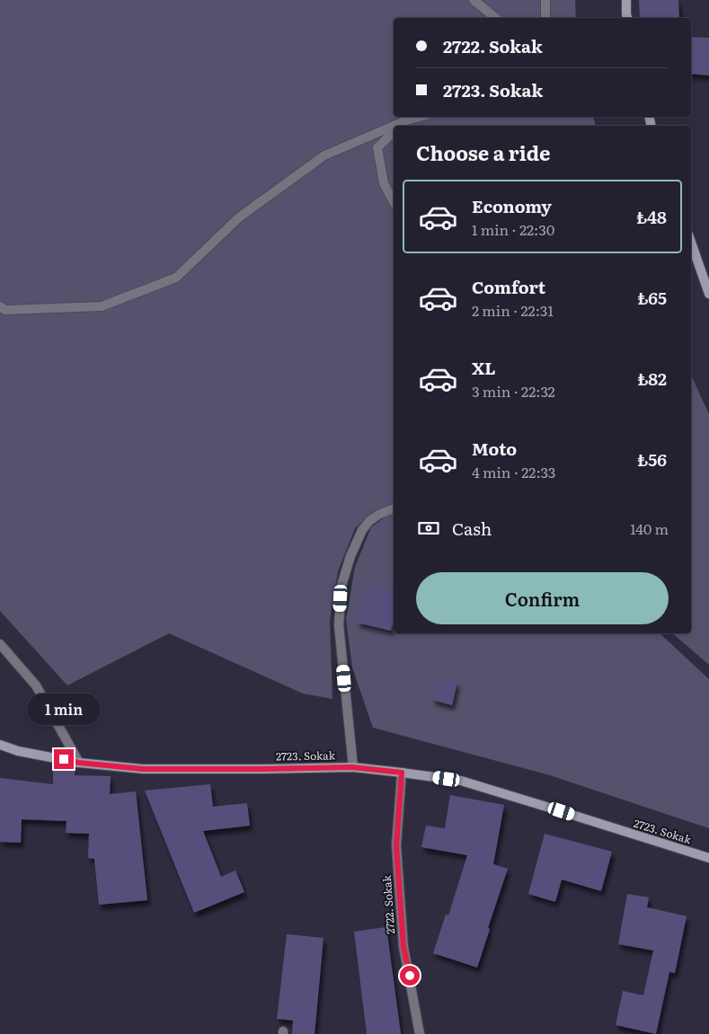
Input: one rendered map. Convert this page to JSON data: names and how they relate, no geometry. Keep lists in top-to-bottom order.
{
  "streets": {
    "street": ["2723. Sokak", "2722. Sokak"]
  },
  "crossings": [
    ["2723. Sokak", "2722. Sokak"]
  ],
  "page": {
    "banner": ["2722. Sokak", "2723. Sokak"],
    "heading": "Choose a ride",
    "list": [
      {
        "name": "Economy",
        "note": "1 min · 22:30",
        "value": "₺48"
      },
      {
        "name": "Comfort",
        "note": "2 min · 22:31",
        "value": "₺65"
      },
      {
        "name": "XL",
        "note": "3 min · 22:32",
        "value": "₺82"
      },
      {
        "name": "Moto",
        "note": "4 min · 22:33",
        "value": "₺56"
      }
    ],
    "pay": ["Cash", "140 m"],
    "buttons": "Confirm",
    "bubble": "1 min"
  }
}
